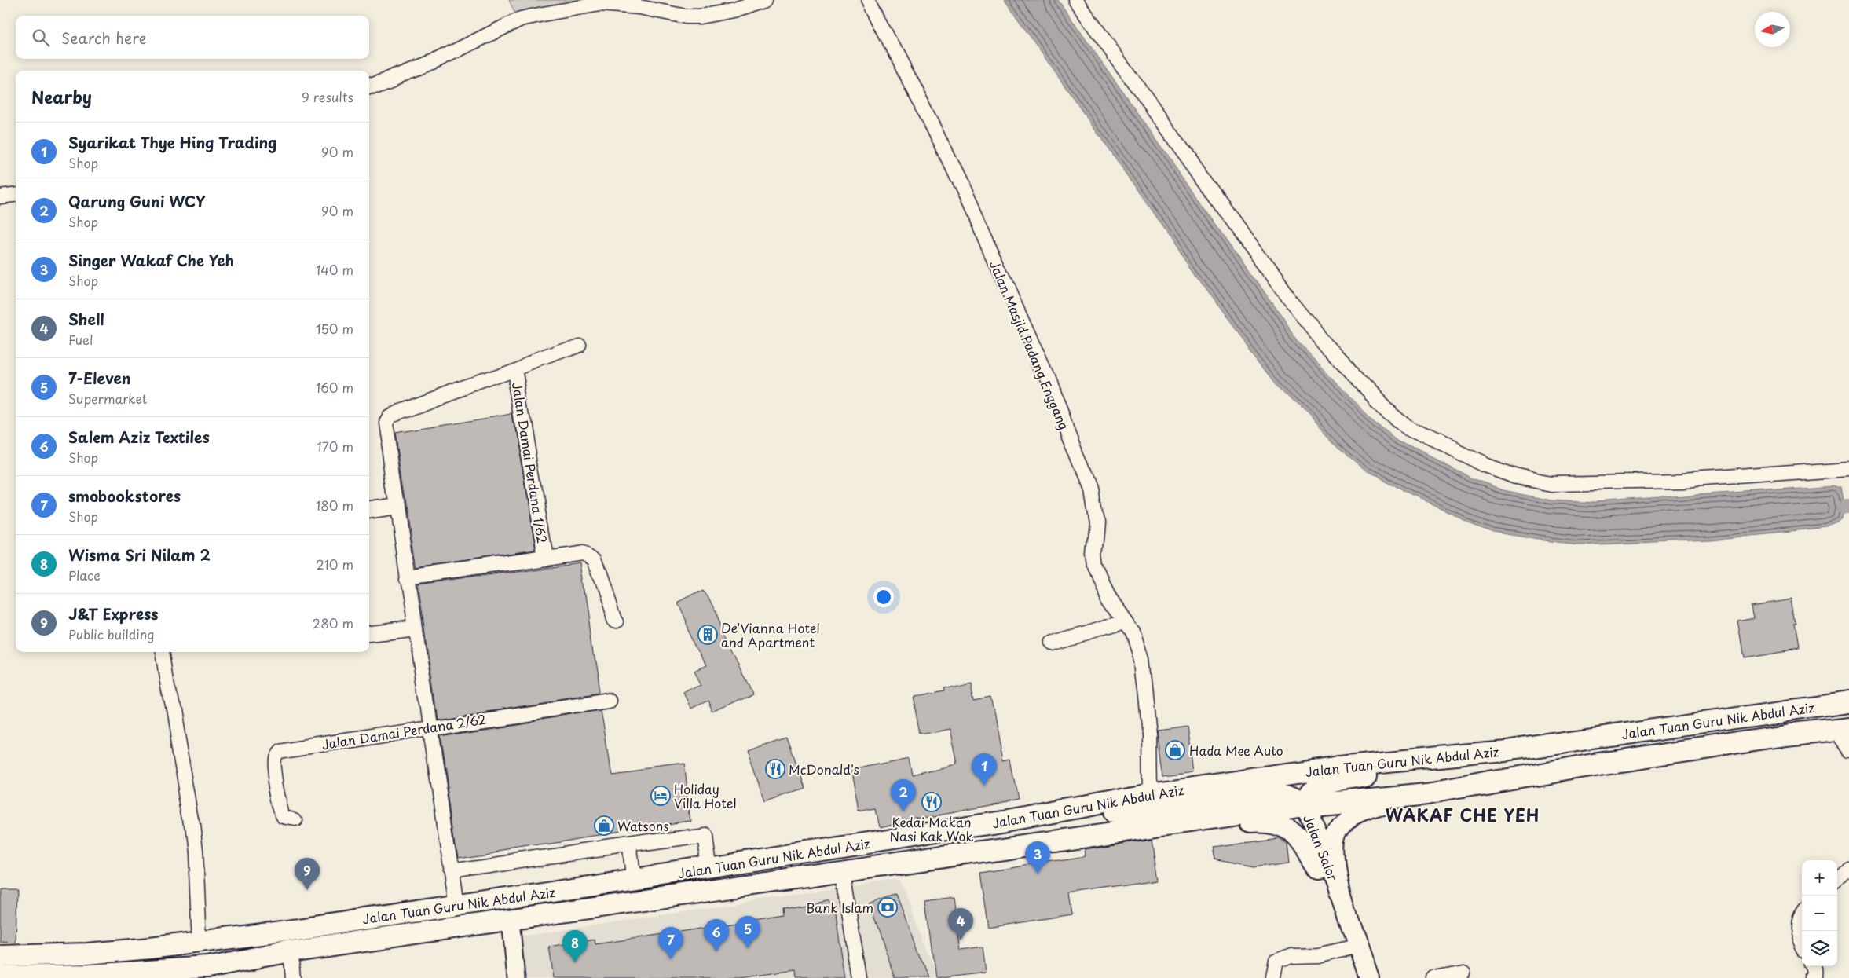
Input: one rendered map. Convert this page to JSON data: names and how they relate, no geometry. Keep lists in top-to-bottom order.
{
  "streets": {
    "main road": ["Jalan Tuan Guru Nik Abdul Aziz", "Jalan Salor"],
    "street": ["Jalan Masjid Padang Enggang", "Jalan Damai Perdana 1/62", "Jalan Damai Perdana 2/62"]
  },
  "crossings": [
    ["Jalan Masjid Padang Enggang", "Jalan Tuan Guru Nik Abdul Aziz"],
    ["Jalan Tuan Guru Nik Abdul Aziz", "Jalan Salor"]
  ],
  "districts": ["WAKAF CHE YEH"],
  "places": {
    "building": ["De'Vianna Hotel and Apartment"],
    "shop": ["Hada Mee Auto", "Watsons"],
    "restaurant": ["McDonald's", "Kedai Makan Nasi Kak Wok"],
    "hotel": ["Holiday Villa Hotel"],
    "bank": ["Bank Islam"]
  },
  "north": "left",
  "page": {
    "search": "Search here",
    "heading": ["Nearby", "9 results"],
    "list": [
      {
        "mark": "1",
        "name": "Syarikat Thye Hing Trading",
        "note": "Shop",
        "value": "90 m"
      },
      {
        "mark": "2",
        "name": "Qarung Guni WCY",
        "note": "Shop",
        "value": "90 m"
      },
      {
        "mark": "3",
        "name": "Singer Wakaf Che Yeh",
        "note": "Shop",
        "value": "140 m"
      },
      {
        "mark": "4",
        "name": "Shell",
        "note": "Fuel",
        "value": "150 m"
      },
      {
        "mark": "5",
        "name": "7-Eleven",
        "note": "Supermarket",
        "value": "160 m"
      },
      {
        "mark": "6",
        "name": "Salem Aziz Textiles",
        "note": "Shop",
        "value": "170 m"
      },
      {
        "mark": "7",
        "name": "smobookstores",
        "note": "Shop",
        "value": "180 m"
      },
      {
        "mark": "8",
        "name": "Wisma Sri Nilam 2",
        "note": "Place",
        "value": "210 m"
      },
      {
        "mark": "9",
        "name": "J&T Express",
        "note": "Public building",
        "value": "280 m"
      }
    ],
    "pins": [
      "1",
      "2",
      "3",
      "9",
      "4",
      "5",
      "6",
      "7",
      "8"
    ],
    "map_buttons": ["+", "−"]
  }
}
